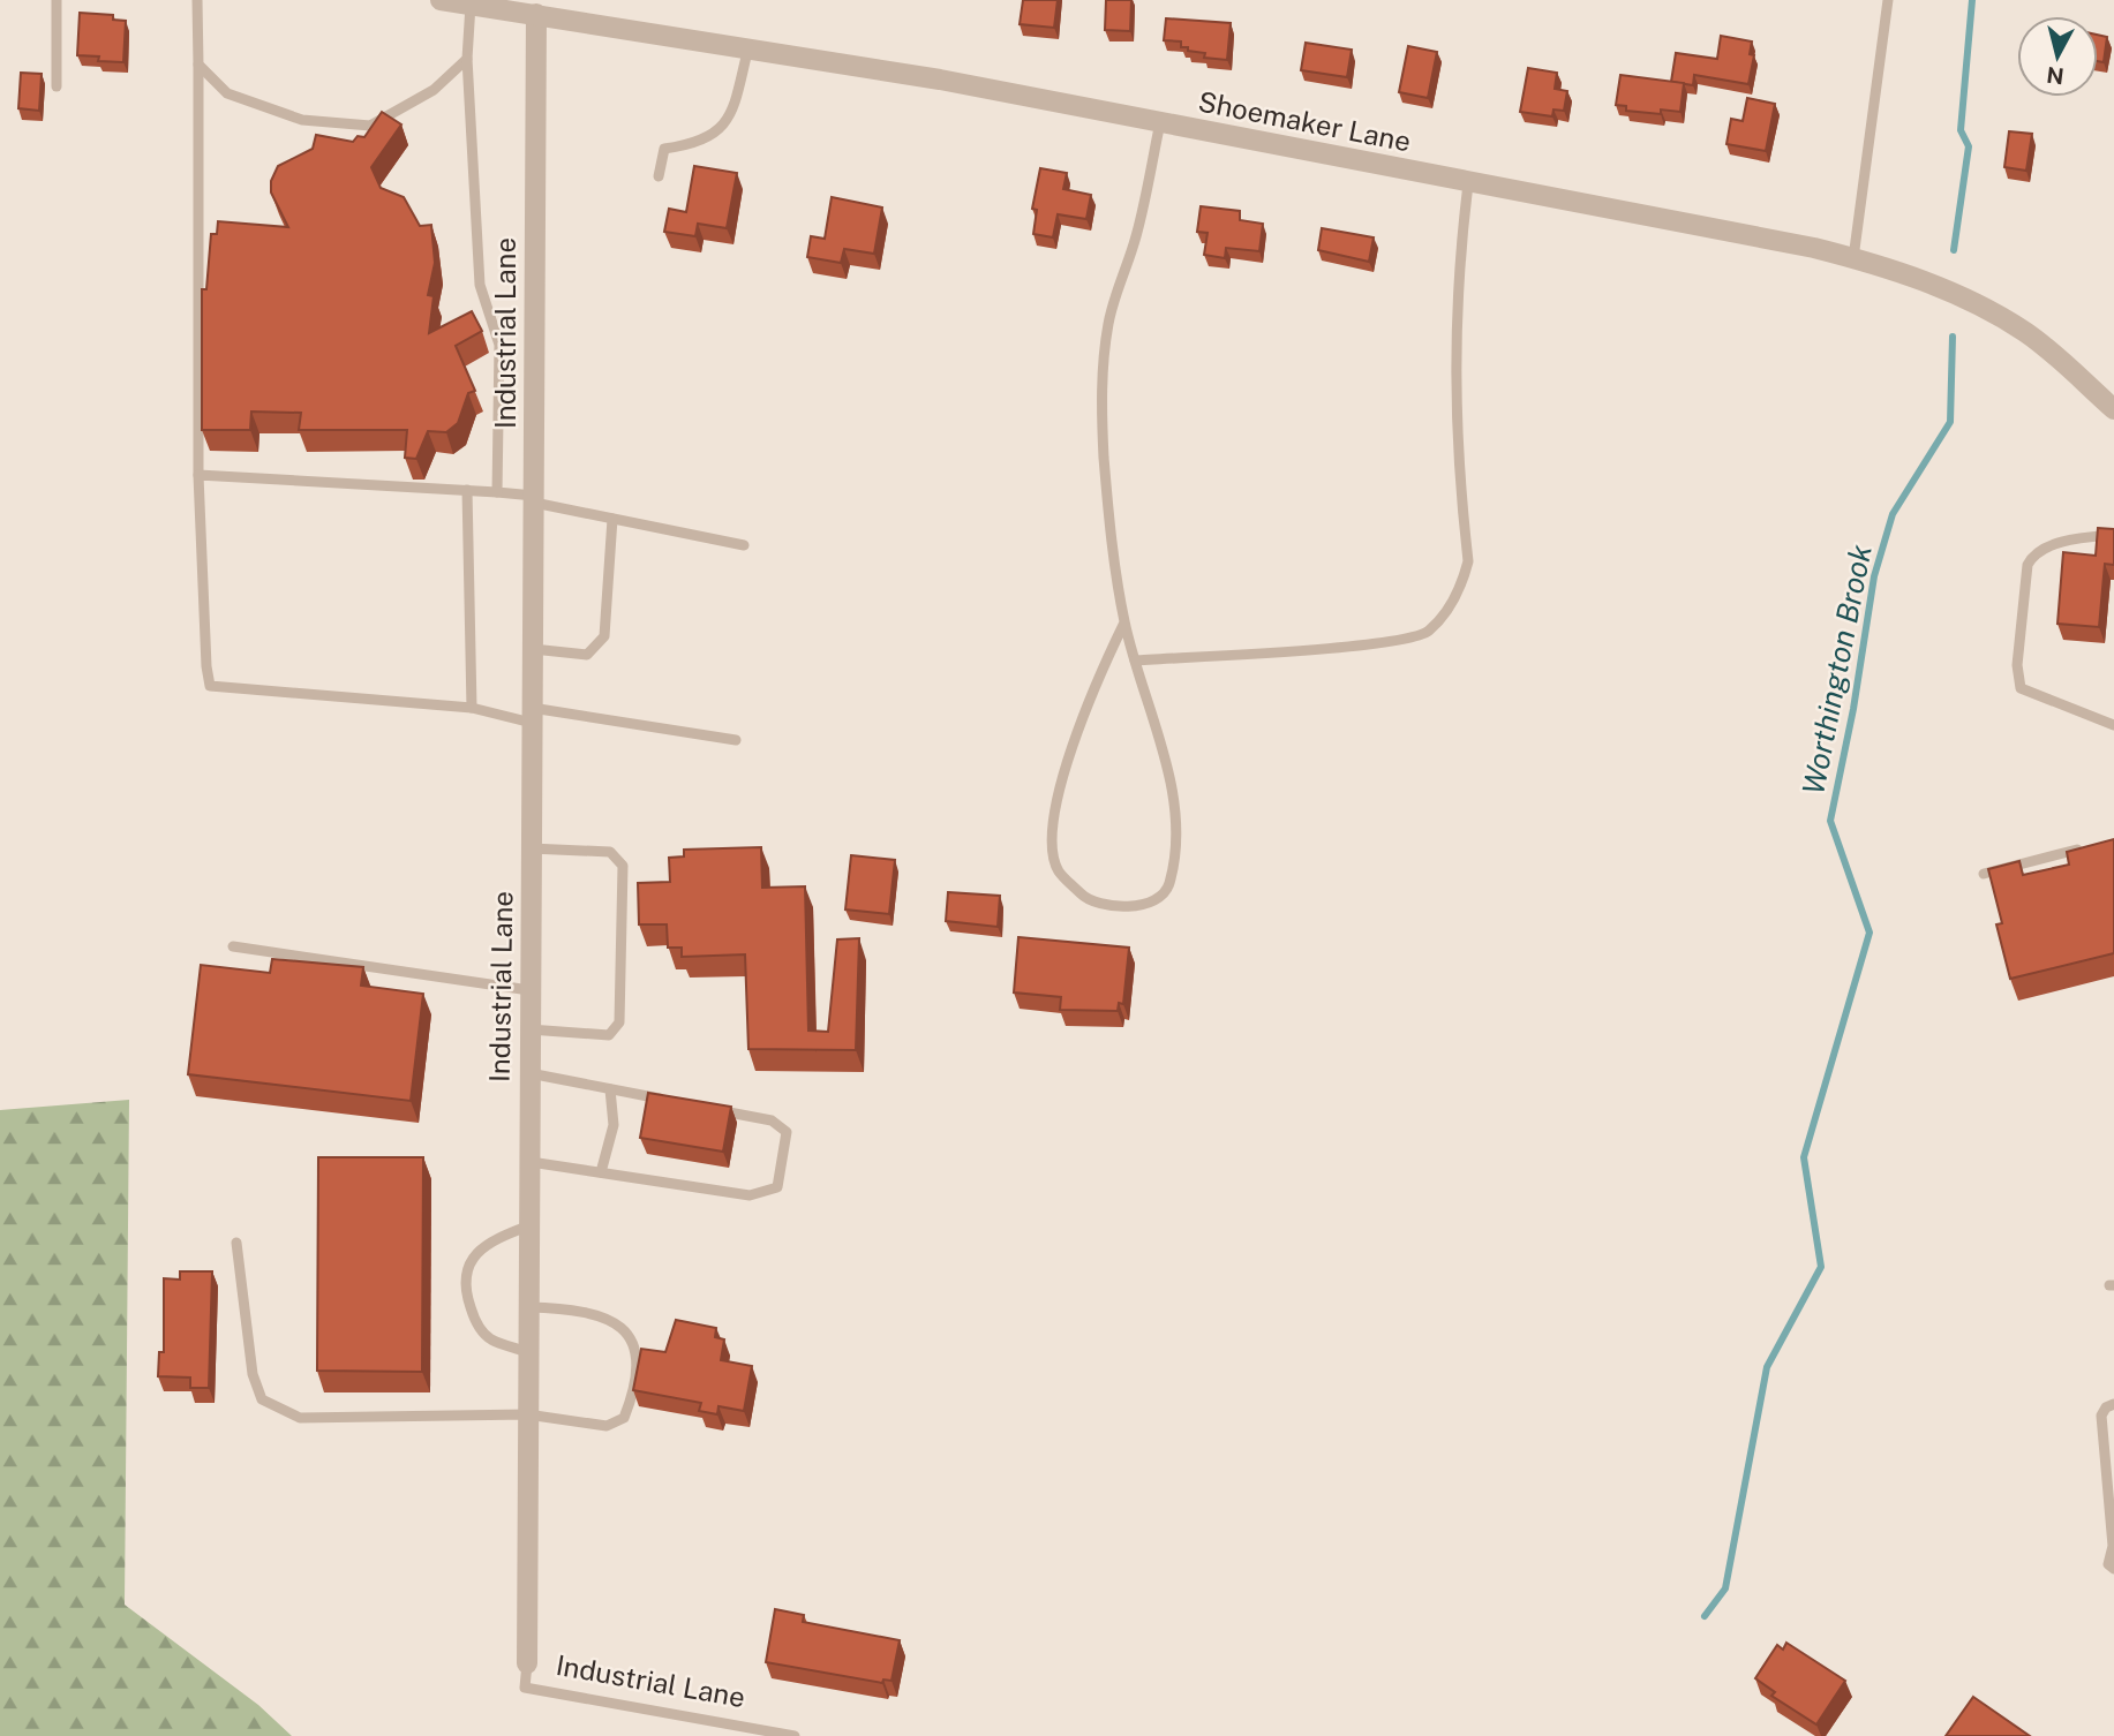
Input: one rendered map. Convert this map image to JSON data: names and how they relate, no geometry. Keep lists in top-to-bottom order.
{
  "streets": {
    "street": ["Shoemaker Lane", "Industrial Lane"]
  },
  "crossings": [
    ["Shoemaker Lane", "Industrial Lane"]
  ],
  "water": ["Worthington Brook"],
  "north": "bottom"
}
